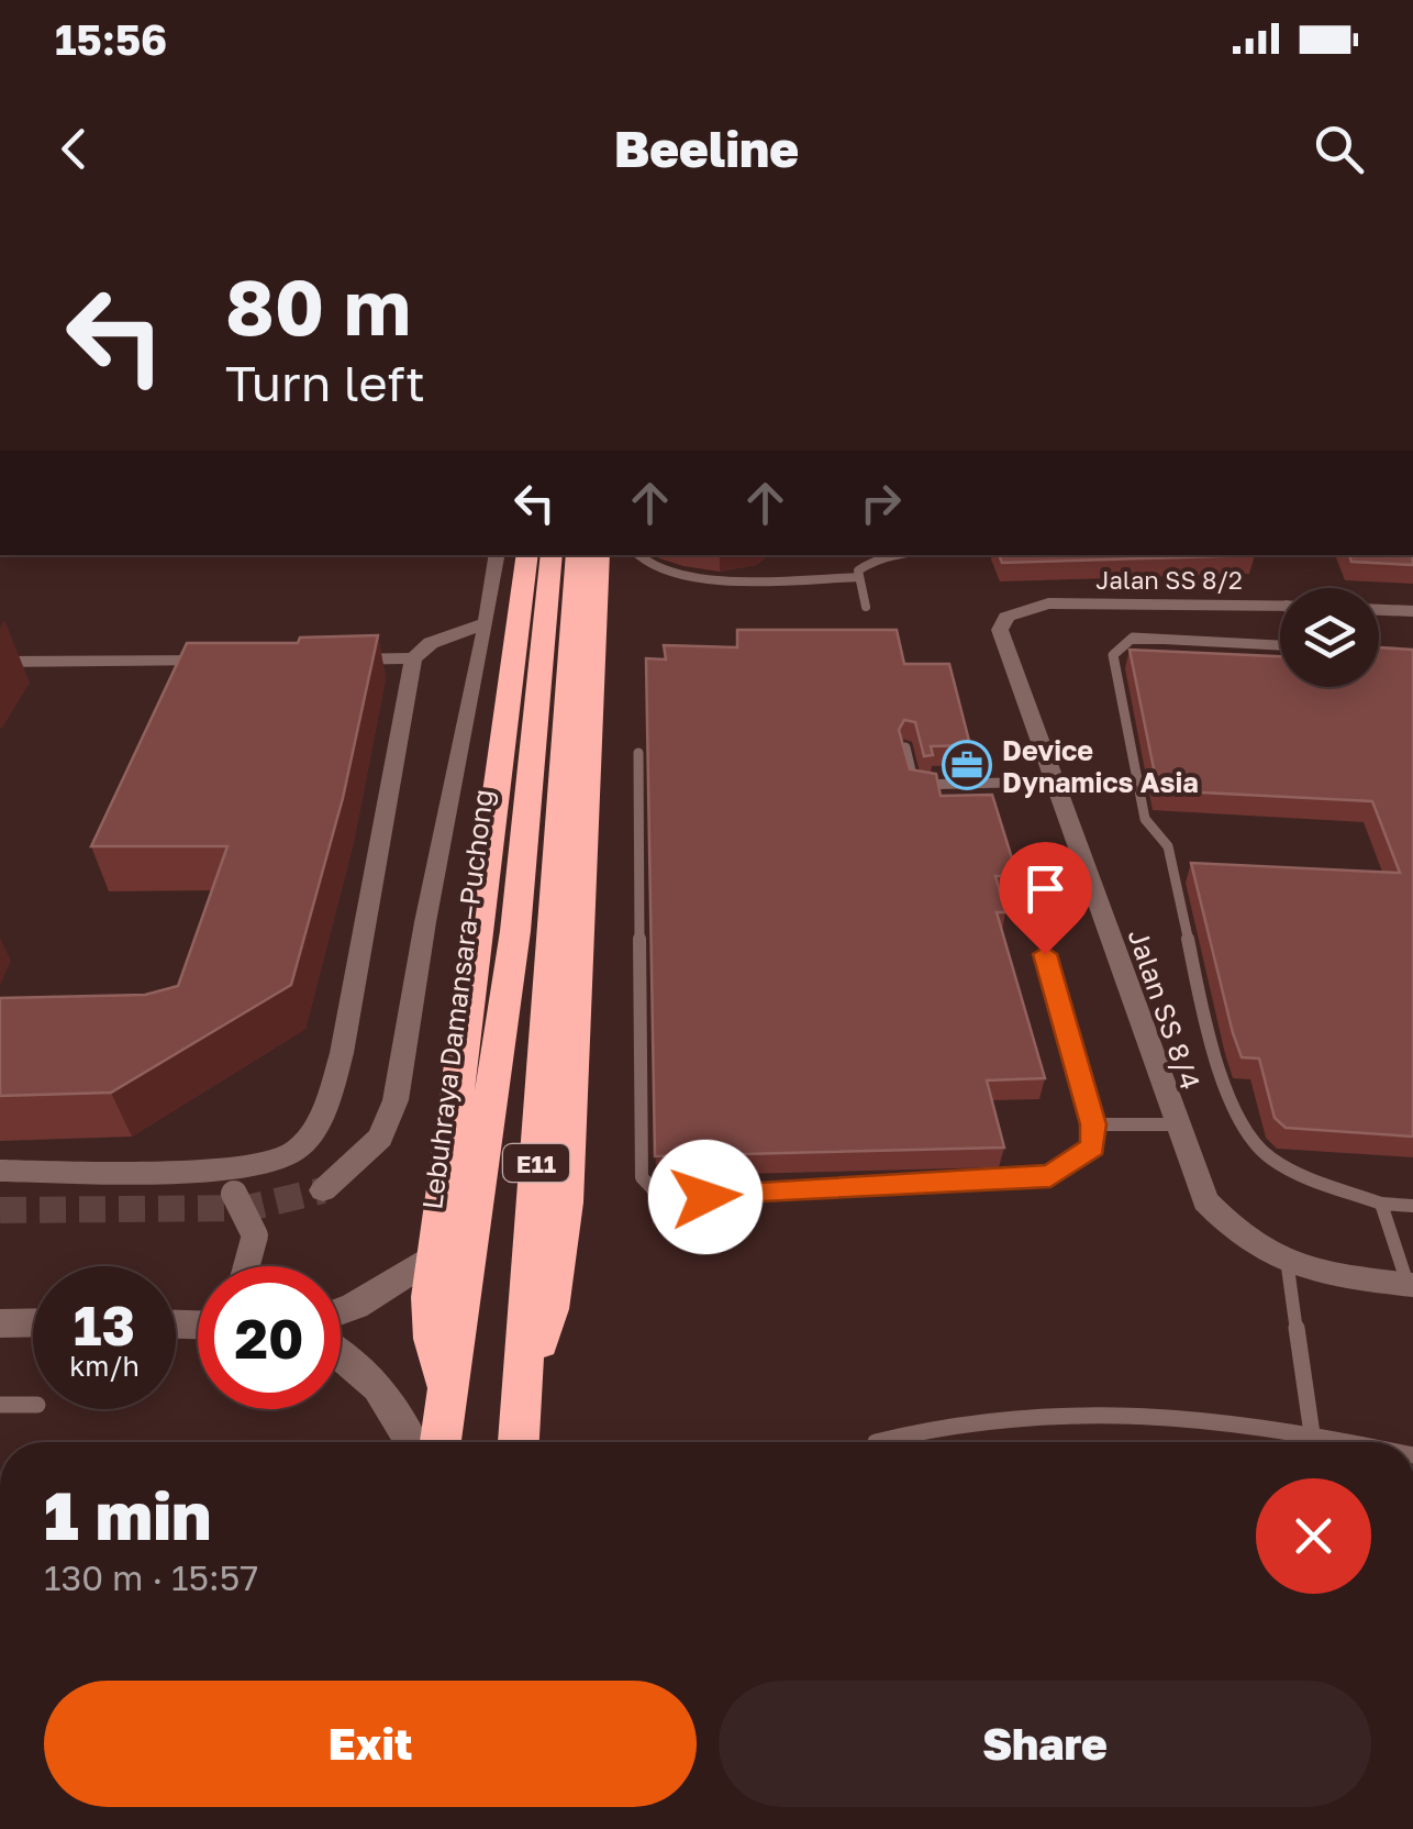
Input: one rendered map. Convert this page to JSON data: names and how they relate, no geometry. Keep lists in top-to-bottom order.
{
  "streets": {
    "highway": ["Lebuhraya Damansara–Puchong", "E11"],
    "street": ["Jalan SS 8/2", "Jalan SS 8/4"]
  },
  "crossings": [
    ["Jalan SS 8/2", "Jalan SS 8/4"]
  ],
  "places": {
    "office": ["Device Dynamics Asia"]
  },
  "page": {
    "status": "15:56",
    "header": "Beeline",
    "turn": ["80 m", "Turn left"],
    "speed": "13 km/h",
    "limit": "20",
    "heading": ["1 min", "130 m · 15:57"],
    "buttons": ["Exit", "Share"]
  }
}
